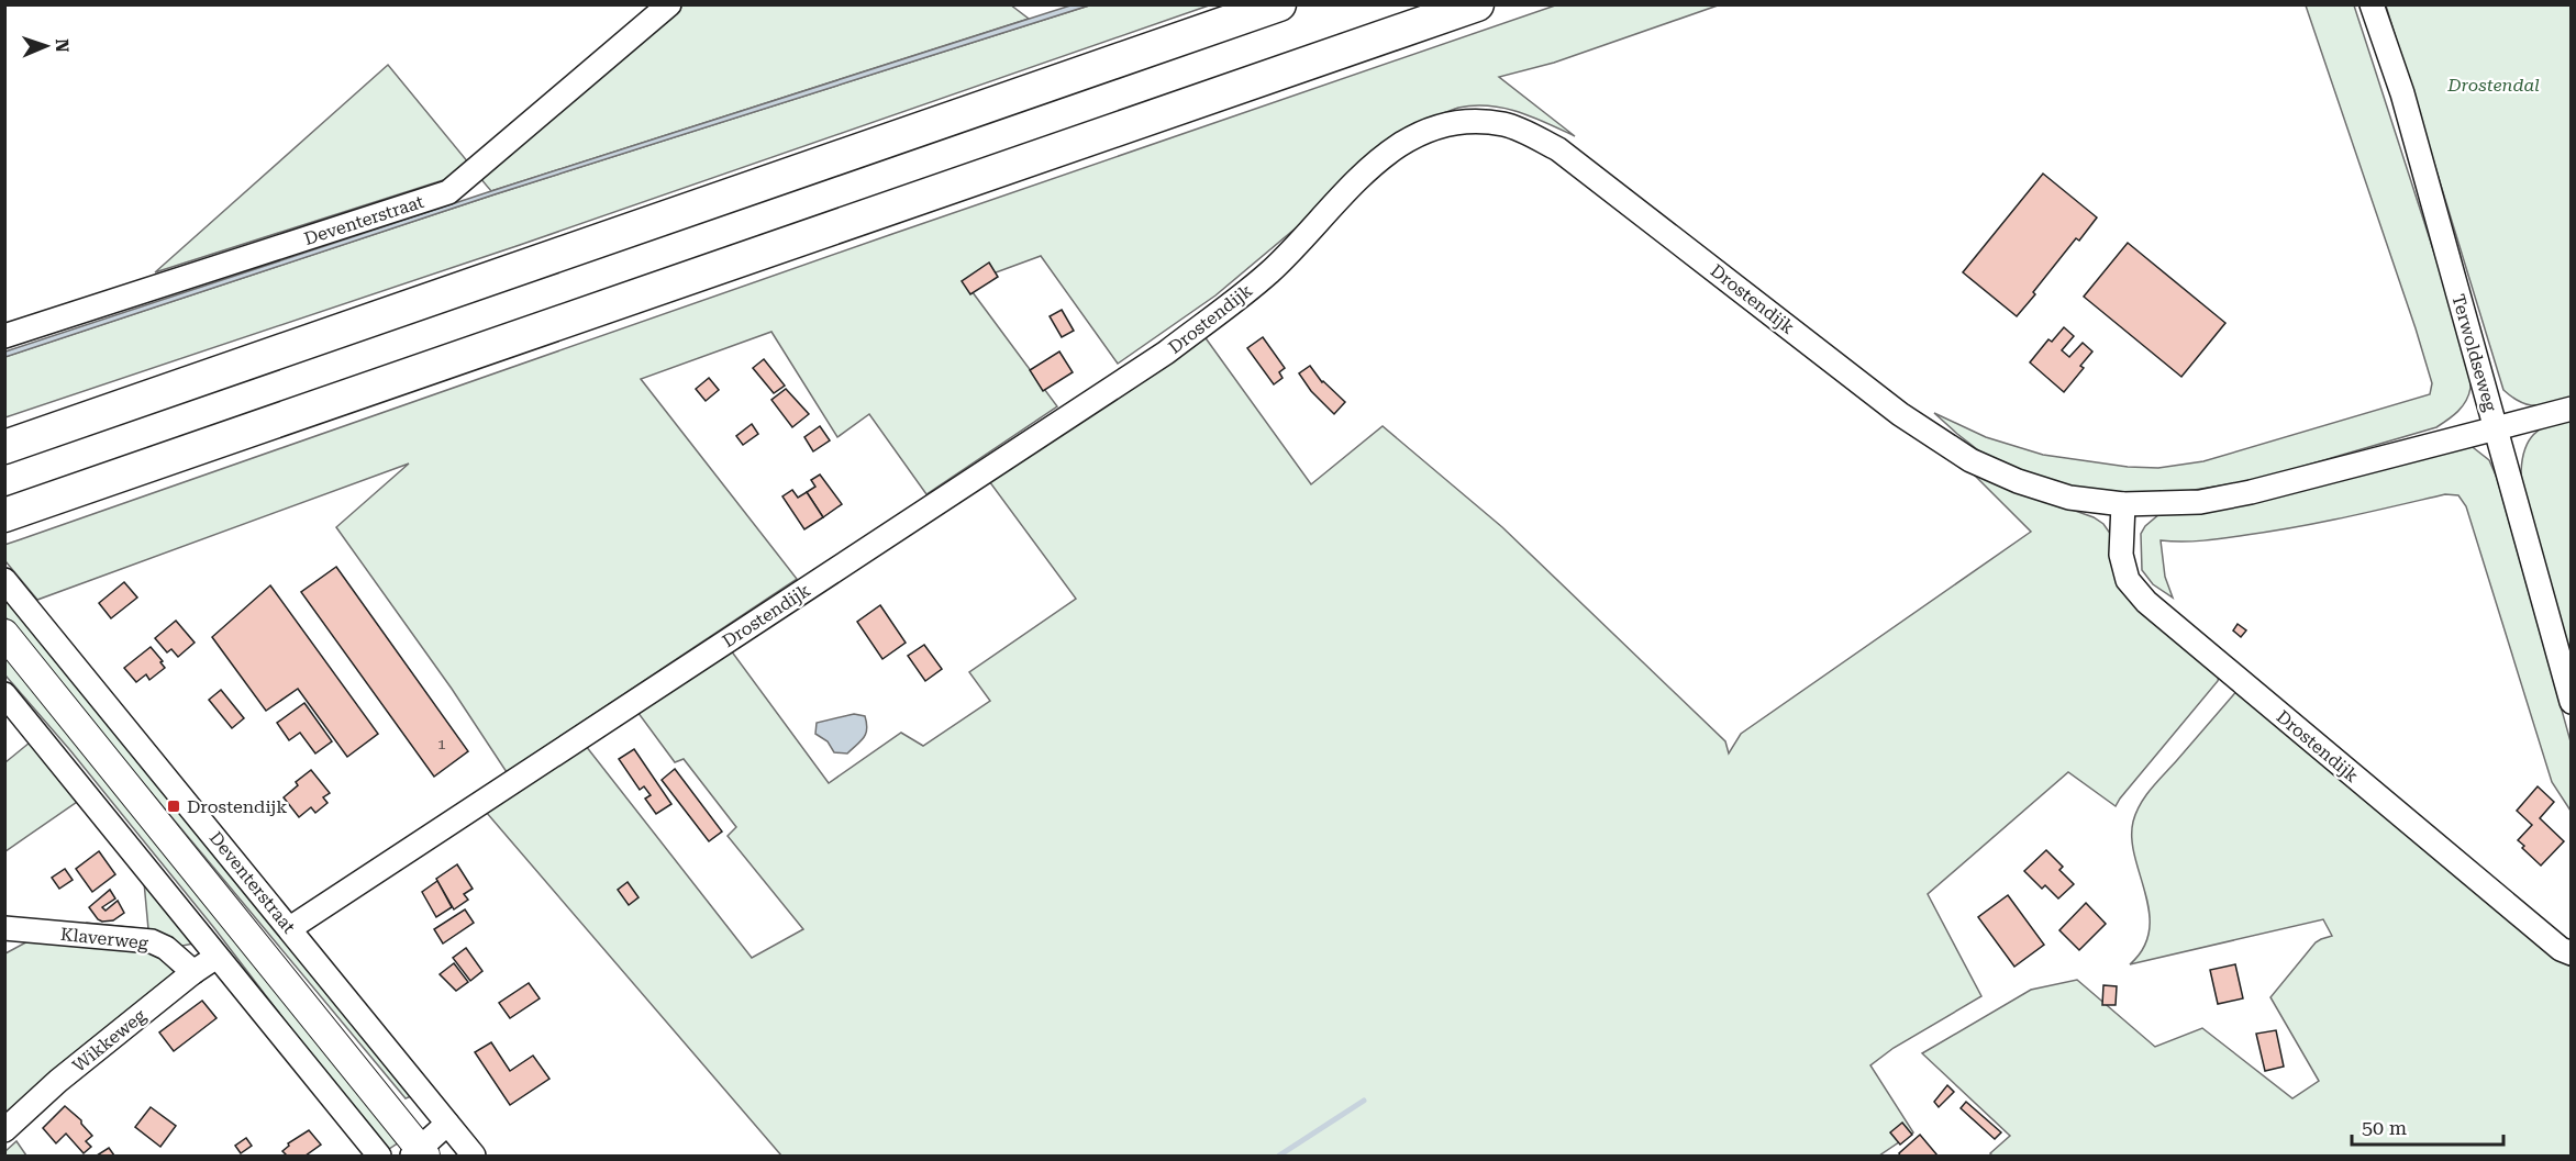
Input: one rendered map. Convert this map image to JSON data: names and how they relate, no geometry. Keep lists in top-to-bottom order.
{
  "streets": {
    "street": [
      "Deventerstraat",
      "Drostendijk",
      "Terwoldseweg",
      "Klaverweg",
      "Wikkeweg"
    ]
  },
  "crossings": [
    ["Deventerstraat", "Drostendijk"],
    ["Drostendijk", "Terwoldseweg"],
    ["Klaverweg", "Wikkeweg"]
  ],
  "parks": ["Drostendal"],
  "places": {
    "transit": ["Drostendijk"]
  },
  "house_numbers": ["1"],
  "scale_bar": "50 m",
  "north": "right"
}
